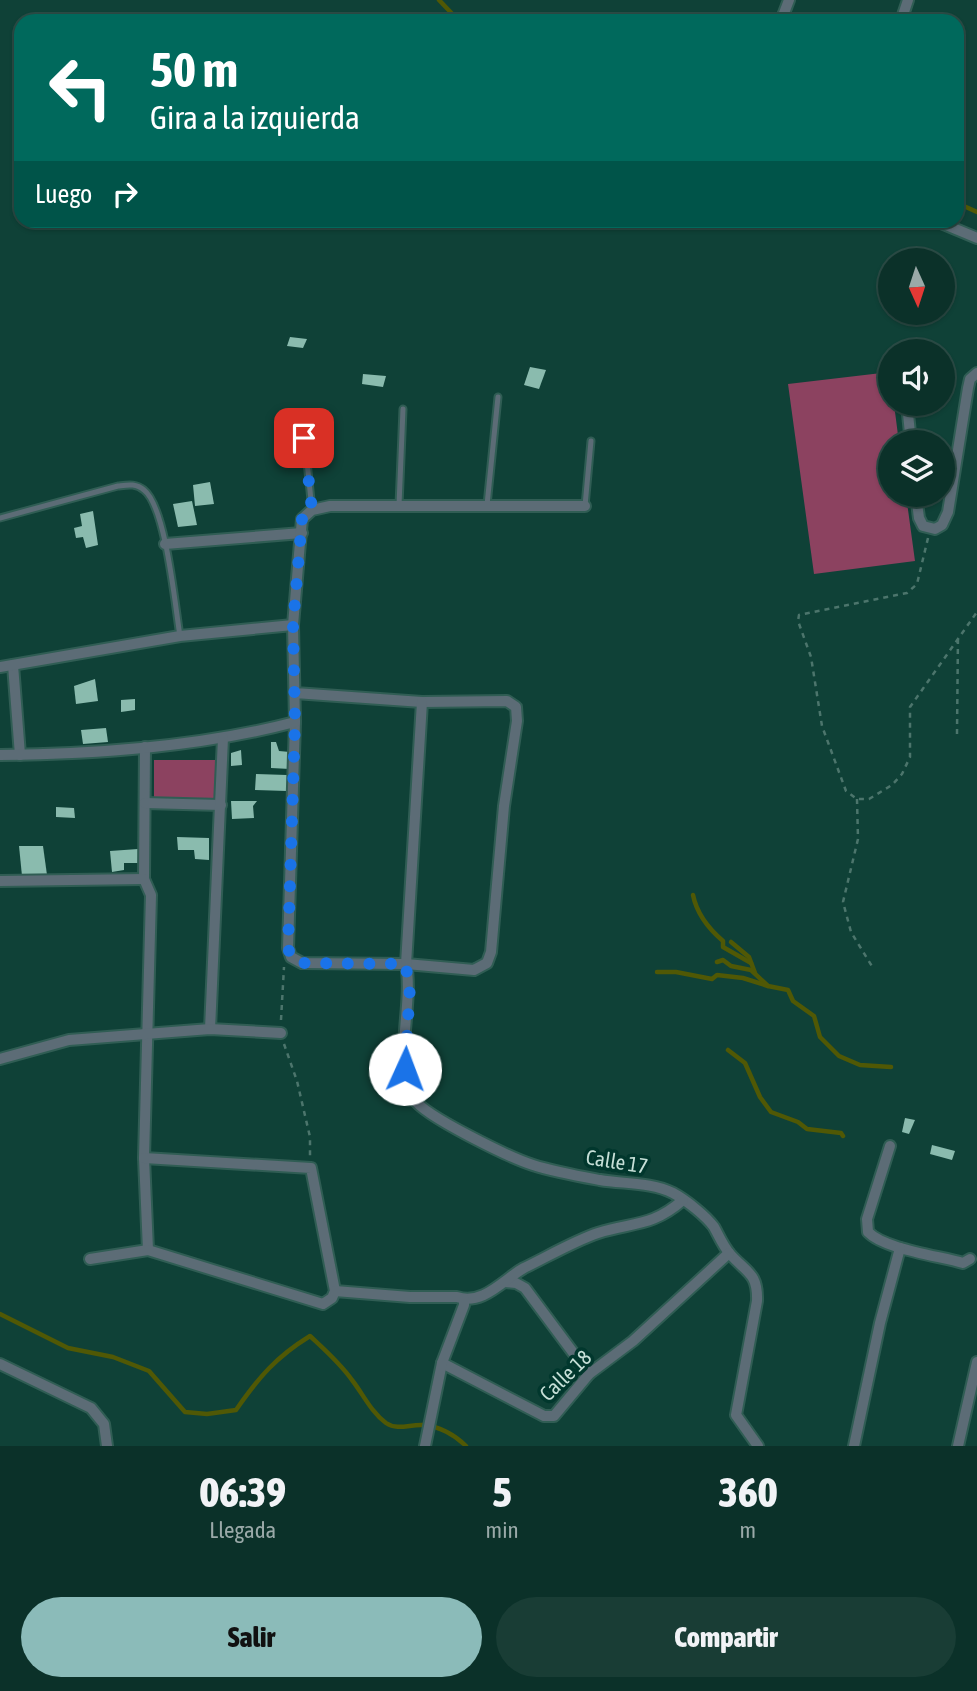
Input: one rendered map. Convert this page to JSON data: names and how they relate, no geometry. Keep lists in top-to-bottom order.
{
  "streets": {
    "street": ["Calle 17", "Calle 18"]
  },
  "crossings": [
    ["Calle 17", "Calle 18"]
  ],
  "north": "bottom",
  "page": {
    "turn": ["50 m", "Gira a la izquierda"],
    "then": "Luego",
    "eta": [
      "06:39",
      "Llegada",
      "5",
      "min",
      "360",
      "m"
    ],
    "buttons": ["Salir", "Compartir"]
  }
}
